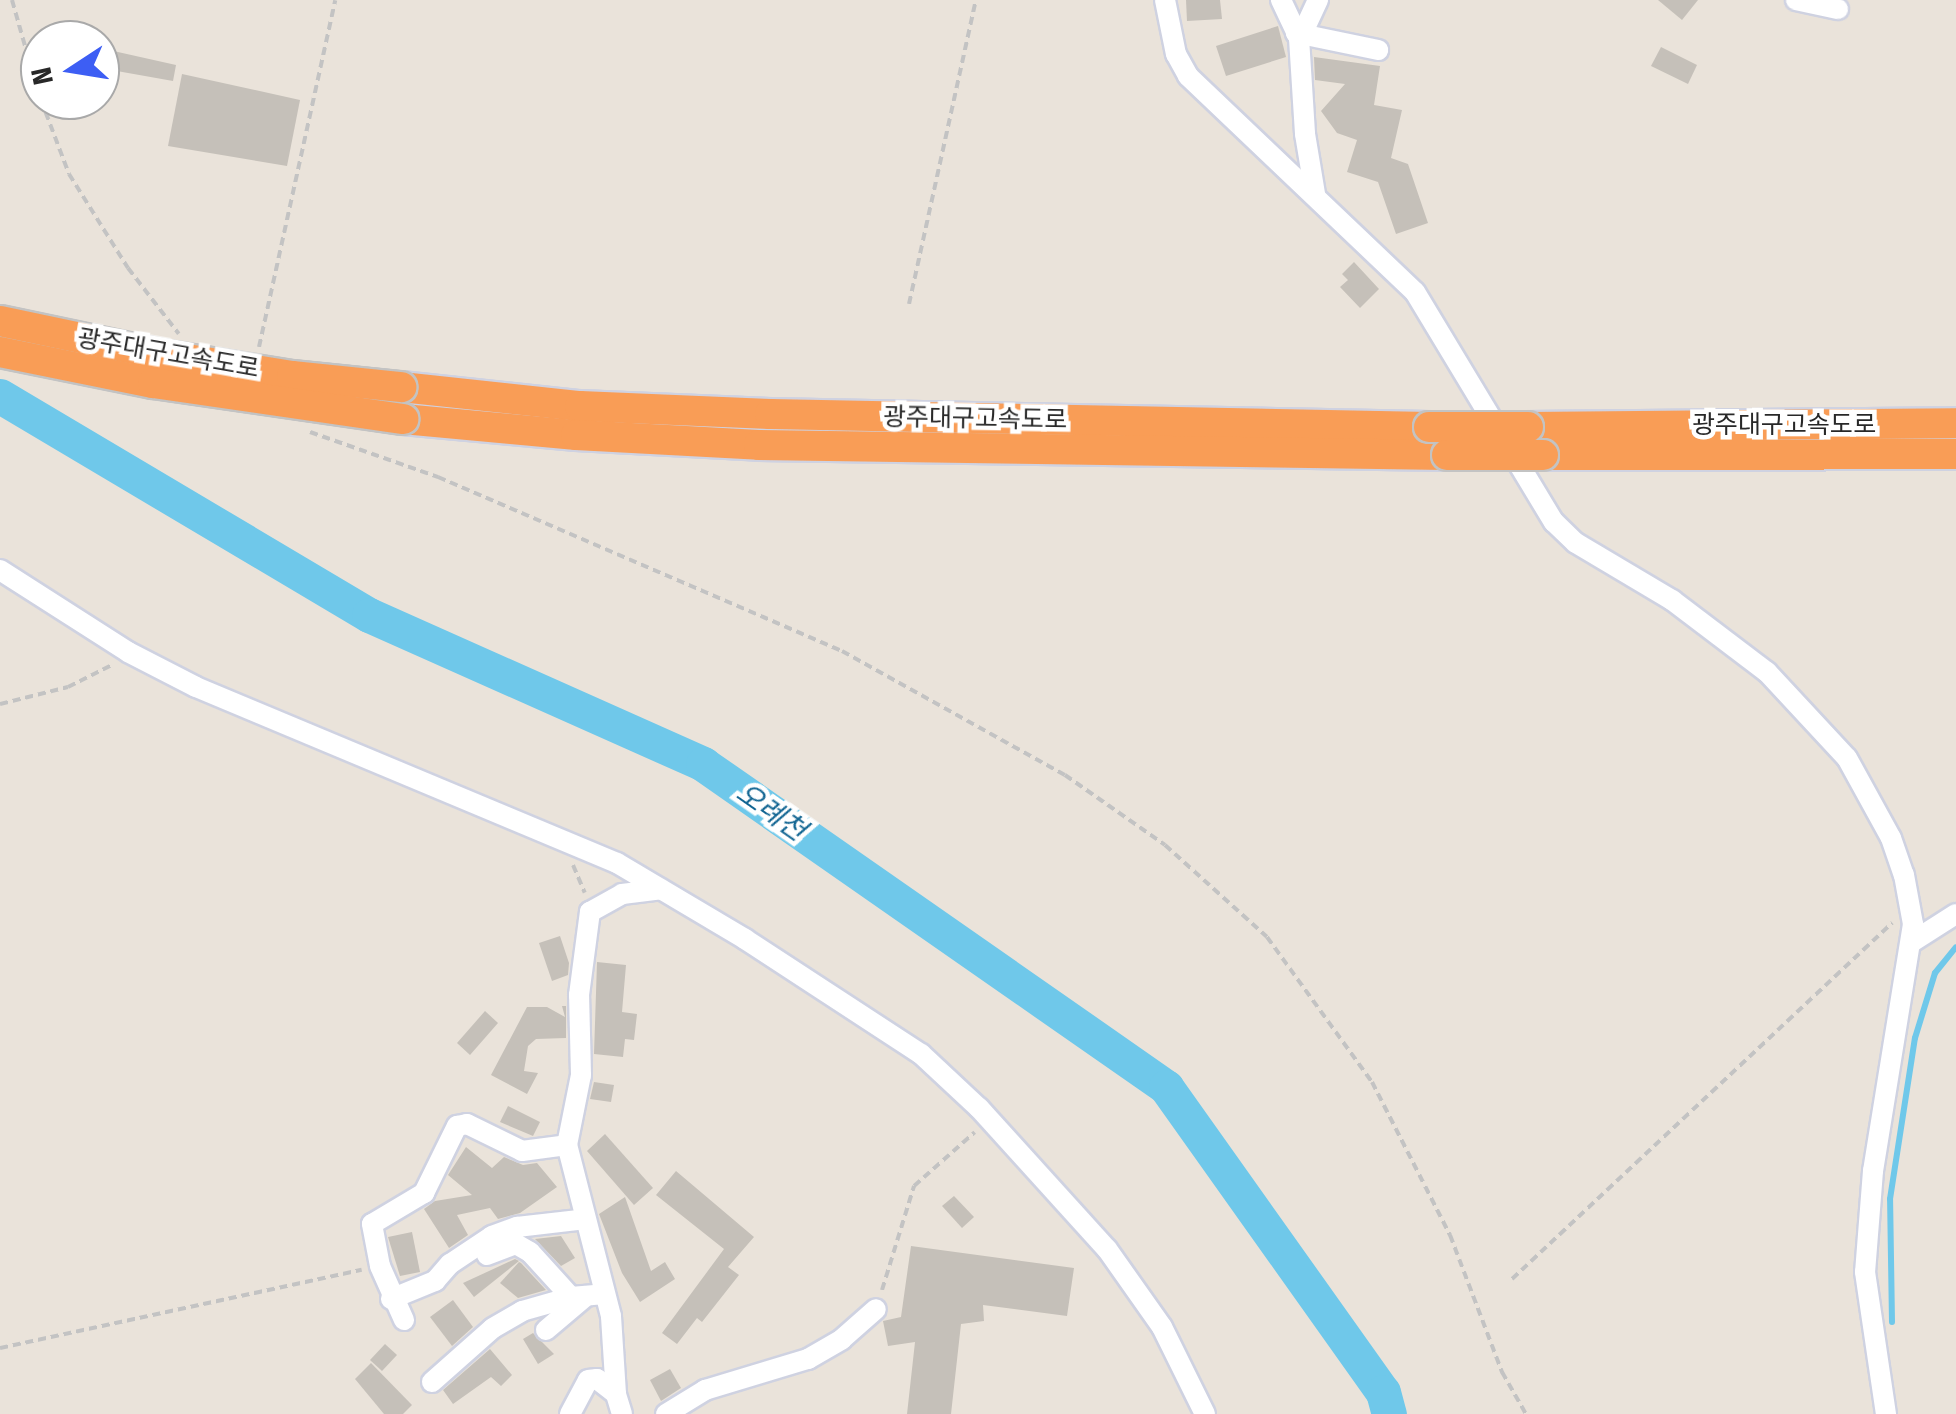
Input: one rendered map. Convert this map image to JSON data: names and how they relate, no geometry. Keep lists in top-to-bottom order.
{
  "streets": {
    "highway": ["광주대구고속도로"]
  },
  "water": ["오례천"],
  "north": "left"
}
